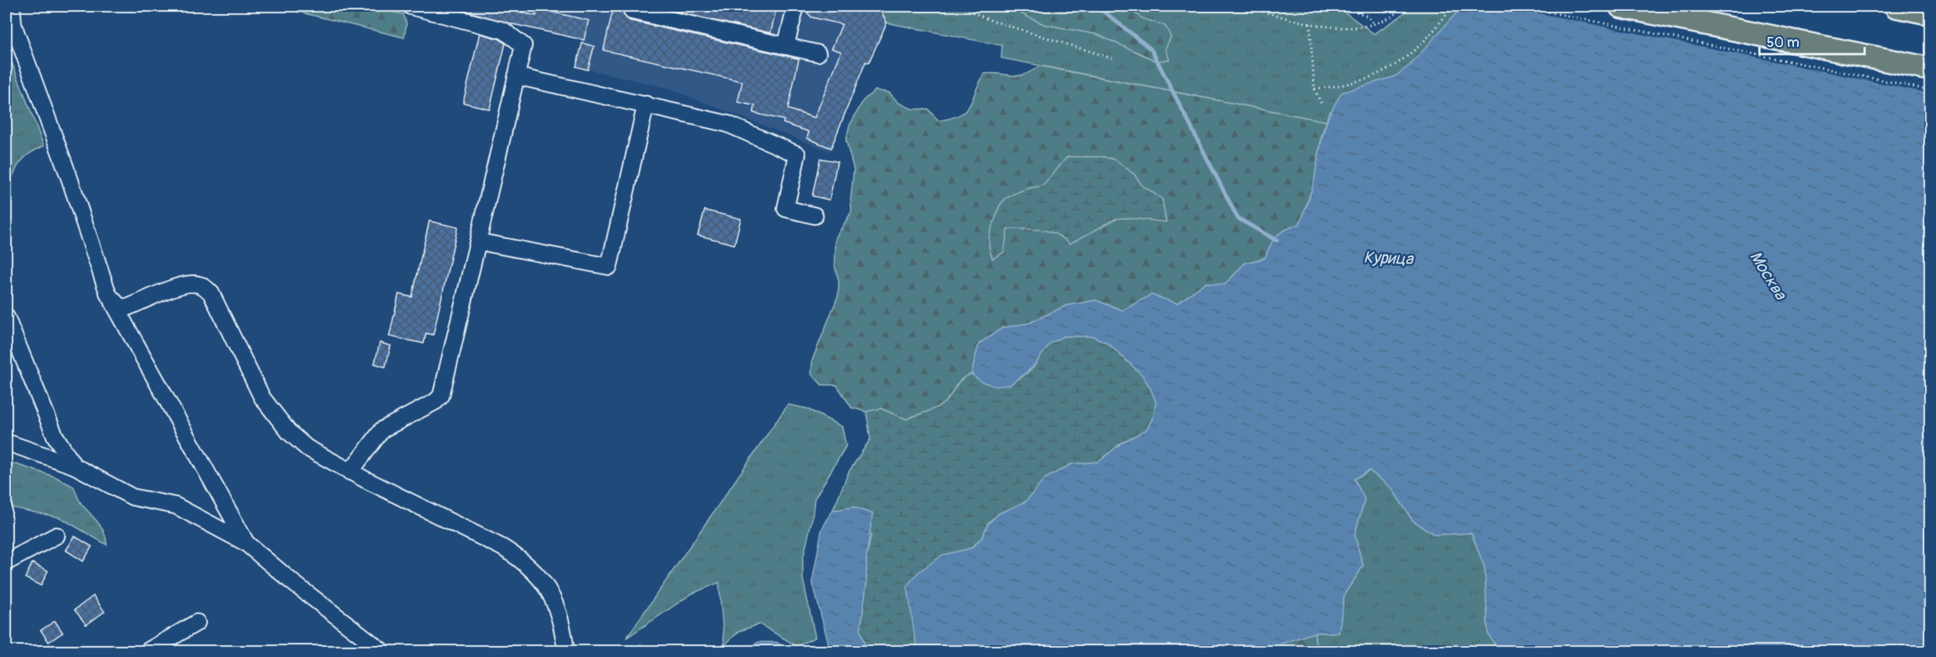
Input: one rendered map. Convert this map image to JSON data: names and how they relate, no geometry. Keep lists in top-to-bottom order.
{
  "water": ["Курица", "Москва"],
  "scale_bar": "50 m"
}
